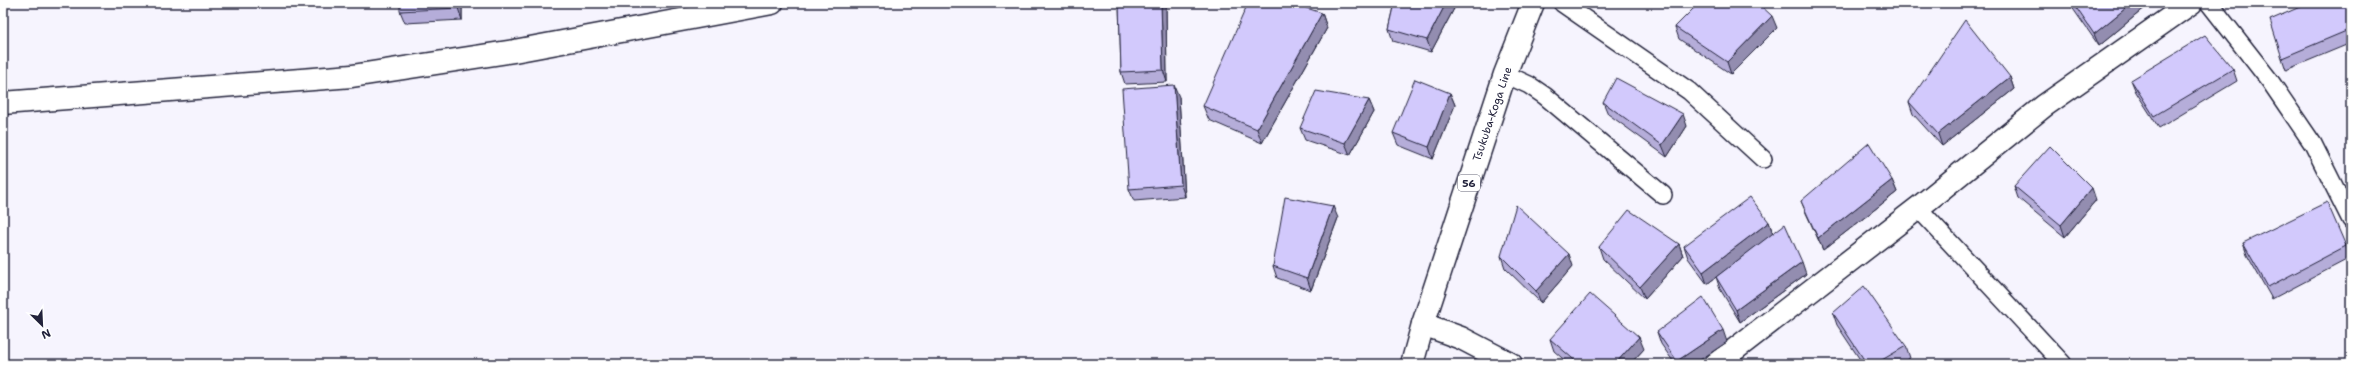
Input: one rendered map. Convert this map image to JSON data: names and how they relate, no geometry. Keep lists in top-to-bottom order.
{
  "streets": {
    "street": ["Tsukuba-Koga Line", "56"]
  },
  "north": "bottom right"
}
